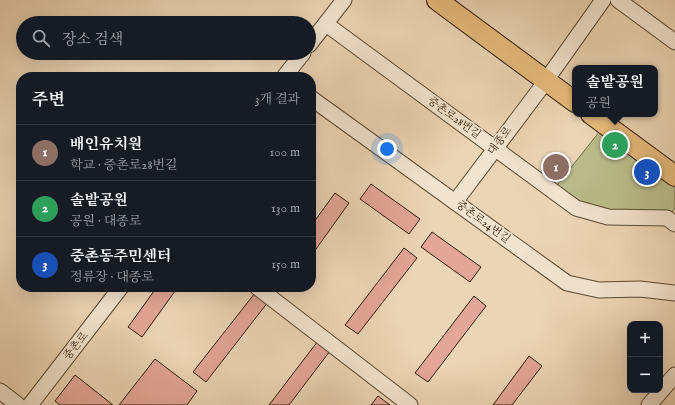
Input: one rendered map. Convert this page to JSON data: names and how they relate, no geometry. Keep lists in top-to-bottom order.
{
  "streets": {
    "street": [
      "중촌로28번길",
      "대종로",
      "중촌로24번길",
      "중촌로"
    ]
  },
  "crossings": [
    ["중촌로28번길", "대종로"],
    ["대종로", "중촌로24번길"]
  ],
  "page": {
    "search": "장소 검색",
    "popup": ["솔밭공원", "공원"],
    "heading": ["주변", "3개 결과"],
    "list": [
      {
        "mark": "1",
        "name": "배인유치원",
        "note": "학교 · 중촌로28번길",
        "value": "100 m"
      },
      {
        "mark": "2",
        "name": "솔밭공원",
        "note": "공원 · 대종로",
        "value": "130 m"
      },
      {
        "mark": "3",
        "name": "중촌동주민센터",
        "note": "정류장 · 대종로",
        "value": "150 m"
      }
    ],
    "pins": ["2", "1", "3"],
    "map_buttons": ["+", "−"]
  }
}
